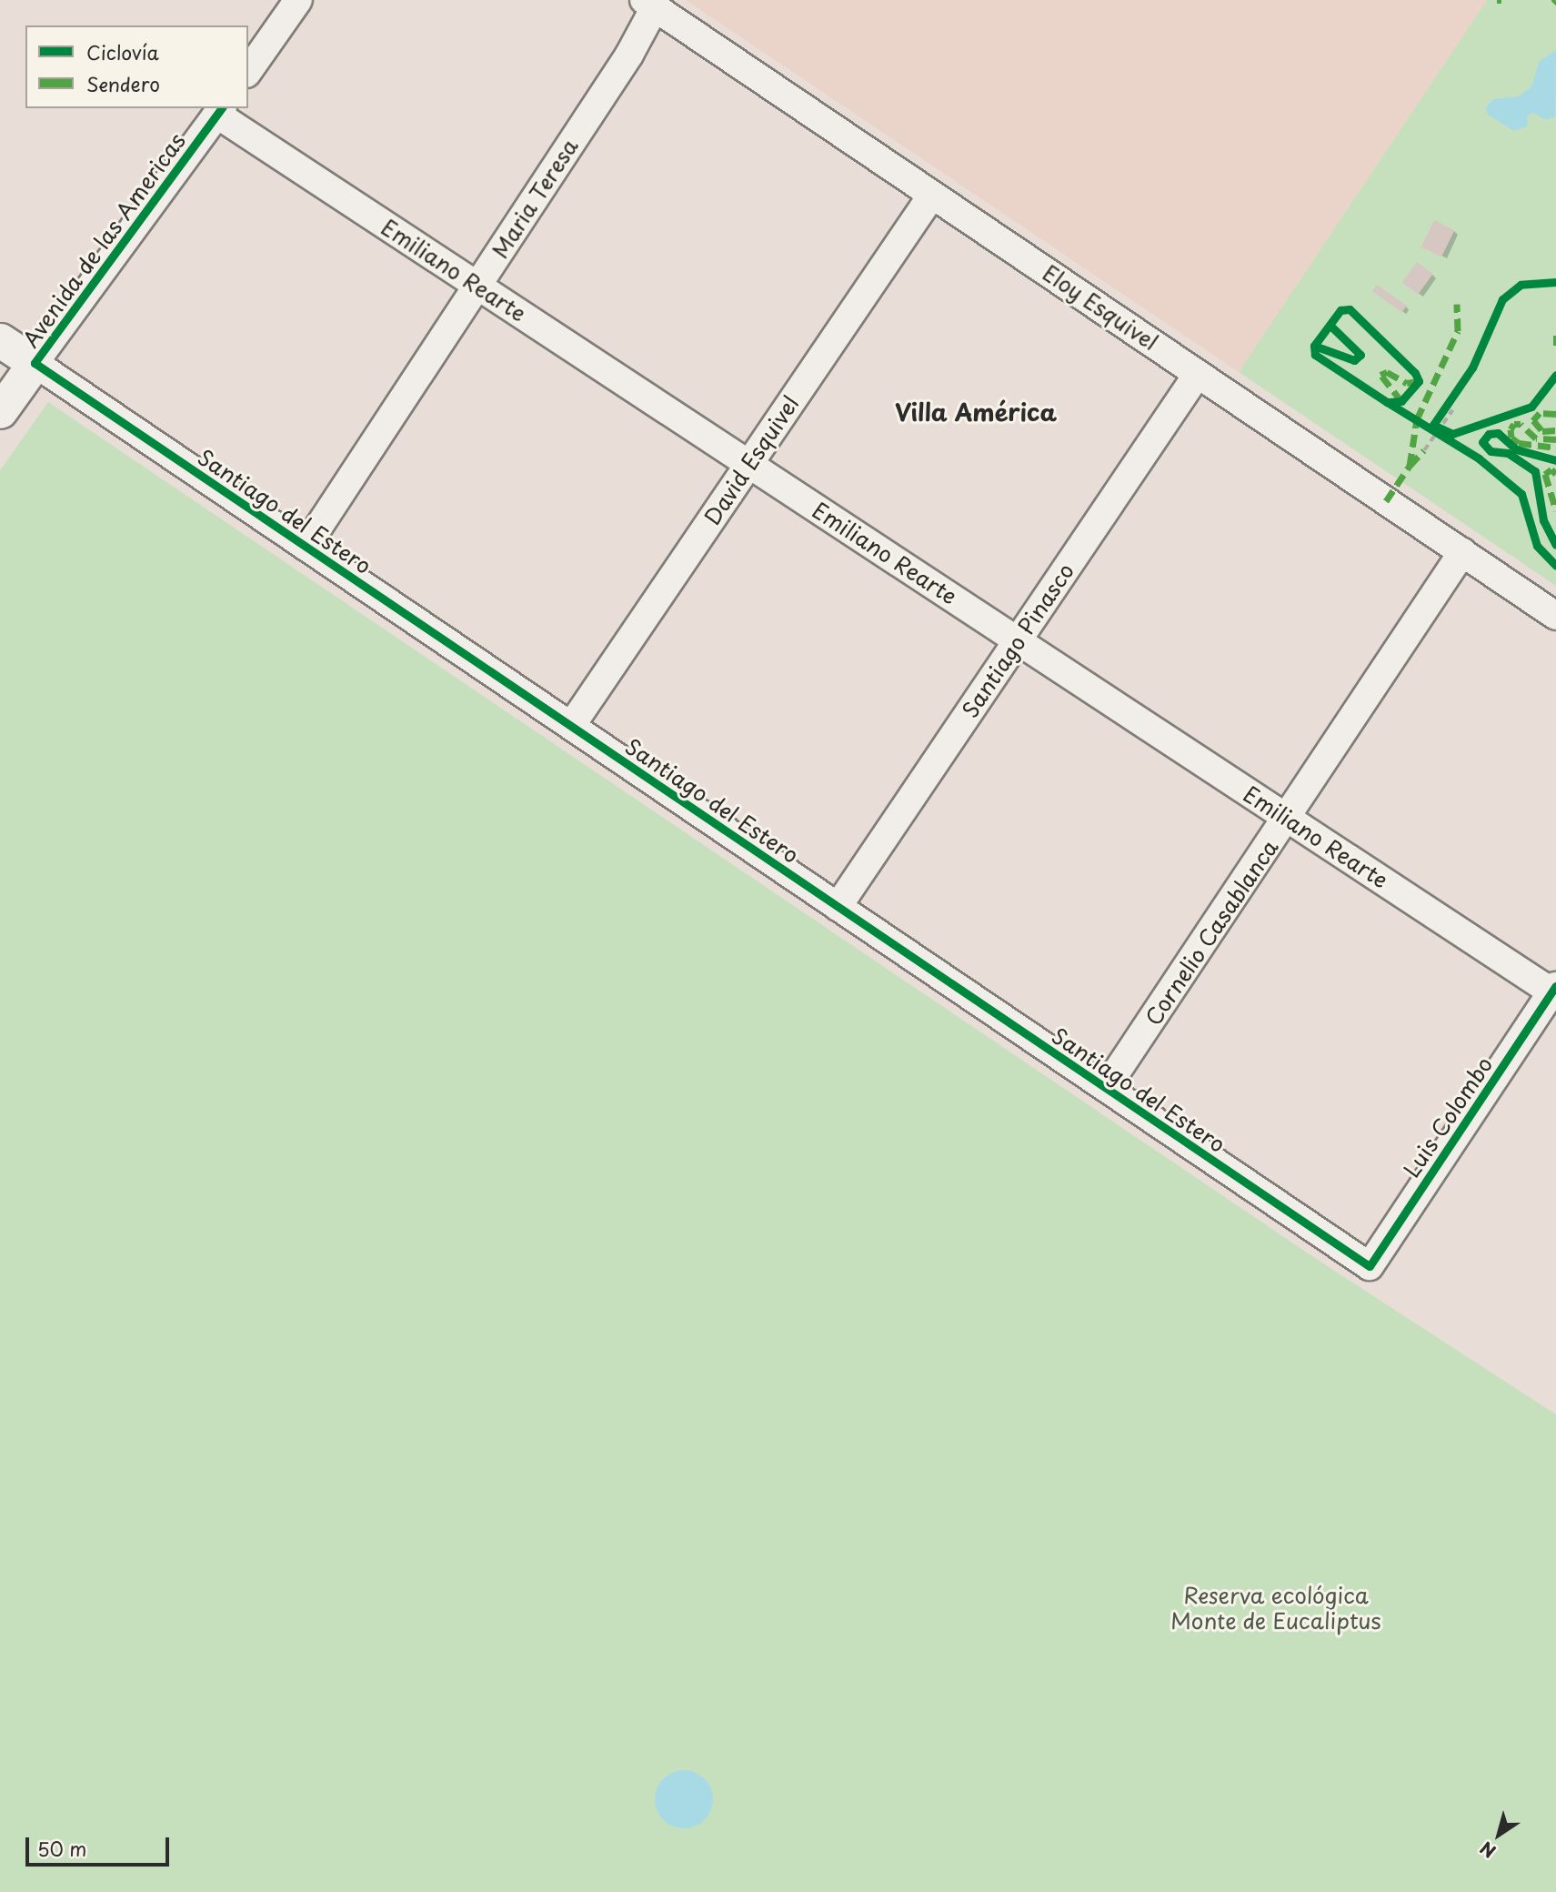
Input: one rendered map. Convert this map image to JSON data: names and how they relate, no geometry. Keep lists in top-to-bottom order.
{
  "streets": {
    "main road": ["Avenida de las Americas", "Santiago del Estero"],
    "street": [
      "Maria Teresa",
      "Emiliano Rearte",
      "Eloy Esquivel",
      "David Esquivel",
      "Santiago Pinasco",
      "Cornelio Casablanca",
      "Luis Colombo"
    ]
  },
  "crossings": [
    ["Maria Teresa", "Emiliano Rearte"],
    ["Maria Teresa", "Eloy Esquivel"],
    ["Maria Teresa", "Santiago del Estero"],
    ["Avenida de las Americas", "Emiliano Rearte"],
    ["Avenida de las Americas", "Santiago del Estero"],
    ["Emiliano Rearte", "David Esquivel"],
    ["Emiliano Rearte", "Santiago Pinasco"],
    ["Emiliano Rearte", "Cornelio Casablanca"],
    ["Emiliano Rearte", "Luis Colombo"],
    ["Eloy Esquivel", "David Esquivel"],
    ["Eloy Esquivel", "Santiago Pinasco"],
    ["Eloy Esquivel", "Cornelio Casablanca"],
    ["David Esquivel", "Santiago del Estero"],
    ["Santiago del Estero", "Santiago Pinasco"],
    ["Santiago del Estero", "Cornelio Casablanca"],
    ["Santiago del Estero", "Luis Colombo"]
  ],
  "districts": ["Villa América"],
  "parks": ["Reserva ecológica Monte de Eucaliptus"],
  "legend": ["Ciclovía", "Sendero"],
  "scale_bar": "50 m",
  "north": "bottom left"
}
